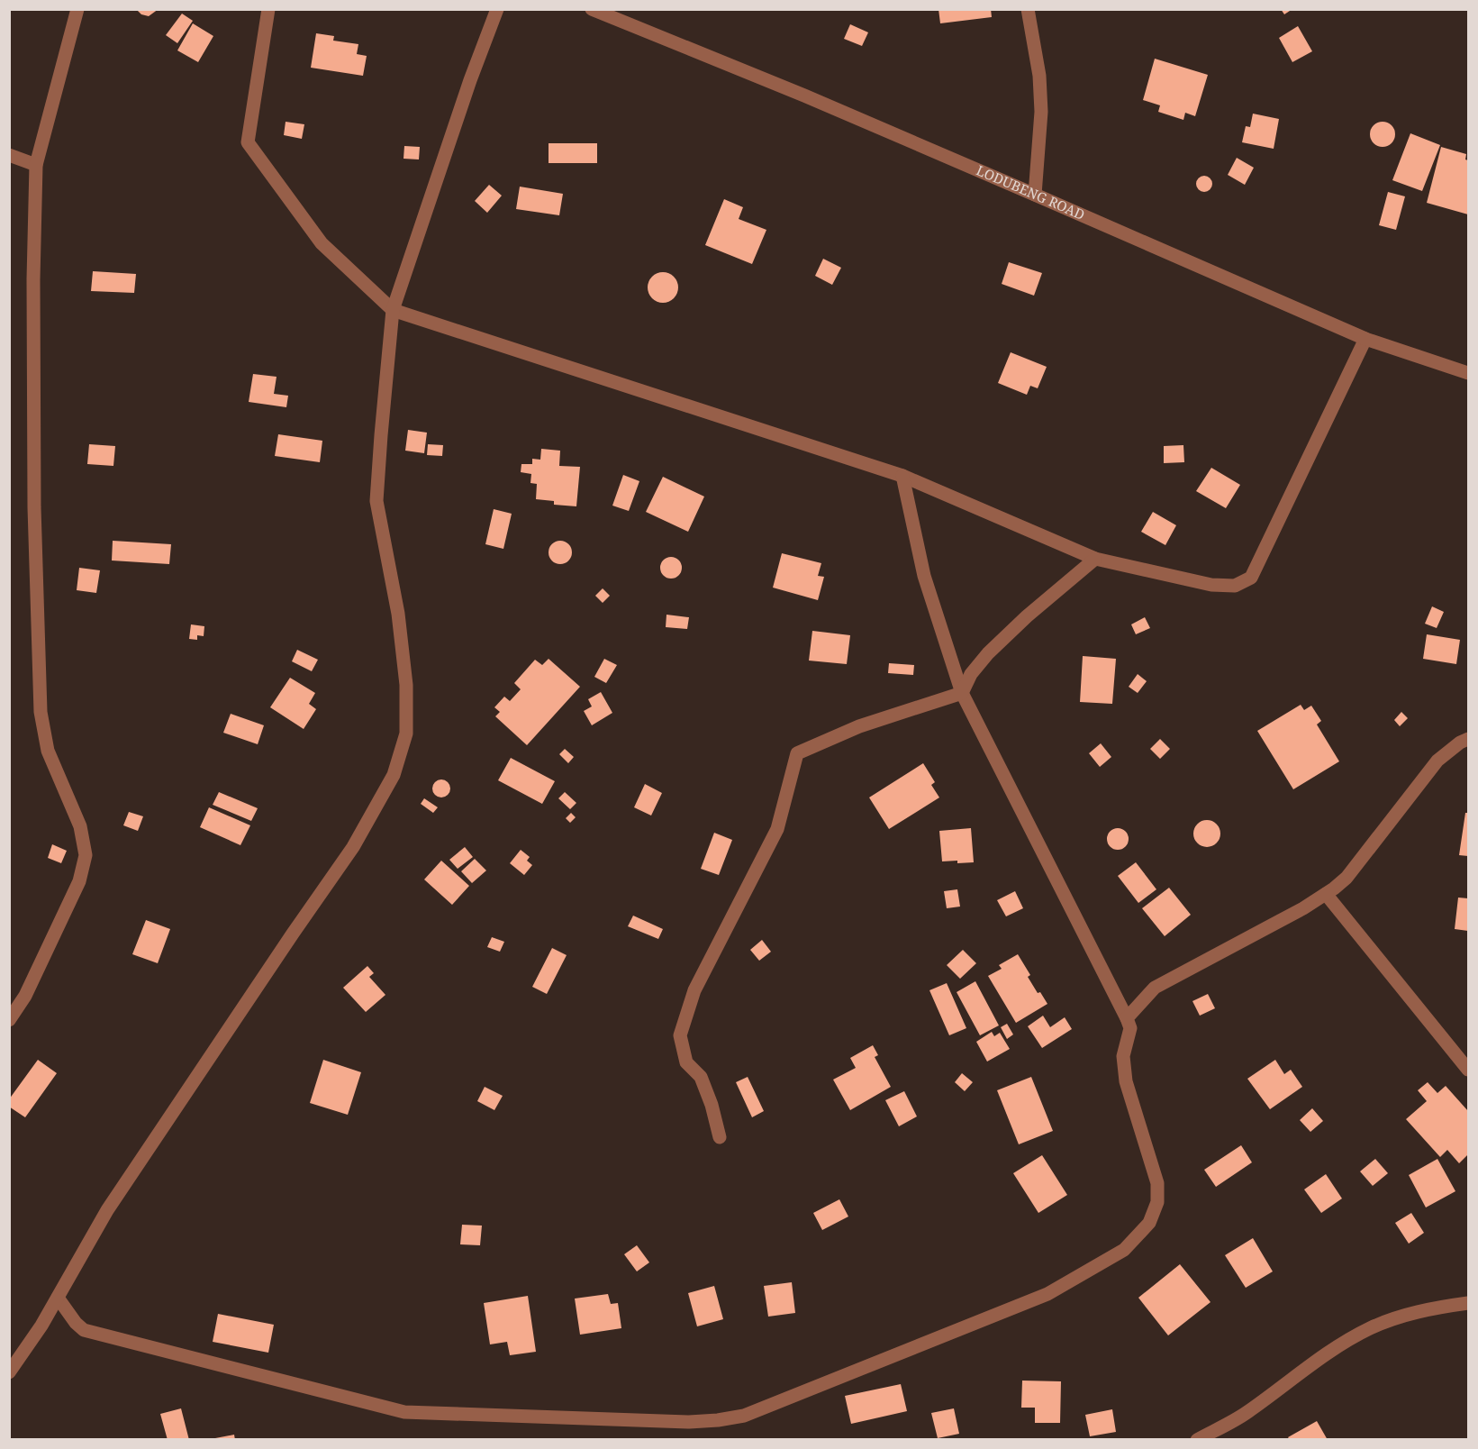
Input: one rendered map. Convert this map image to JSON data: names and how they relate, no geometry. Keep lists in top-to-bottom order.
{
  "streets": {
    "street": ["LODUBENG ROAD"]
  }
}
